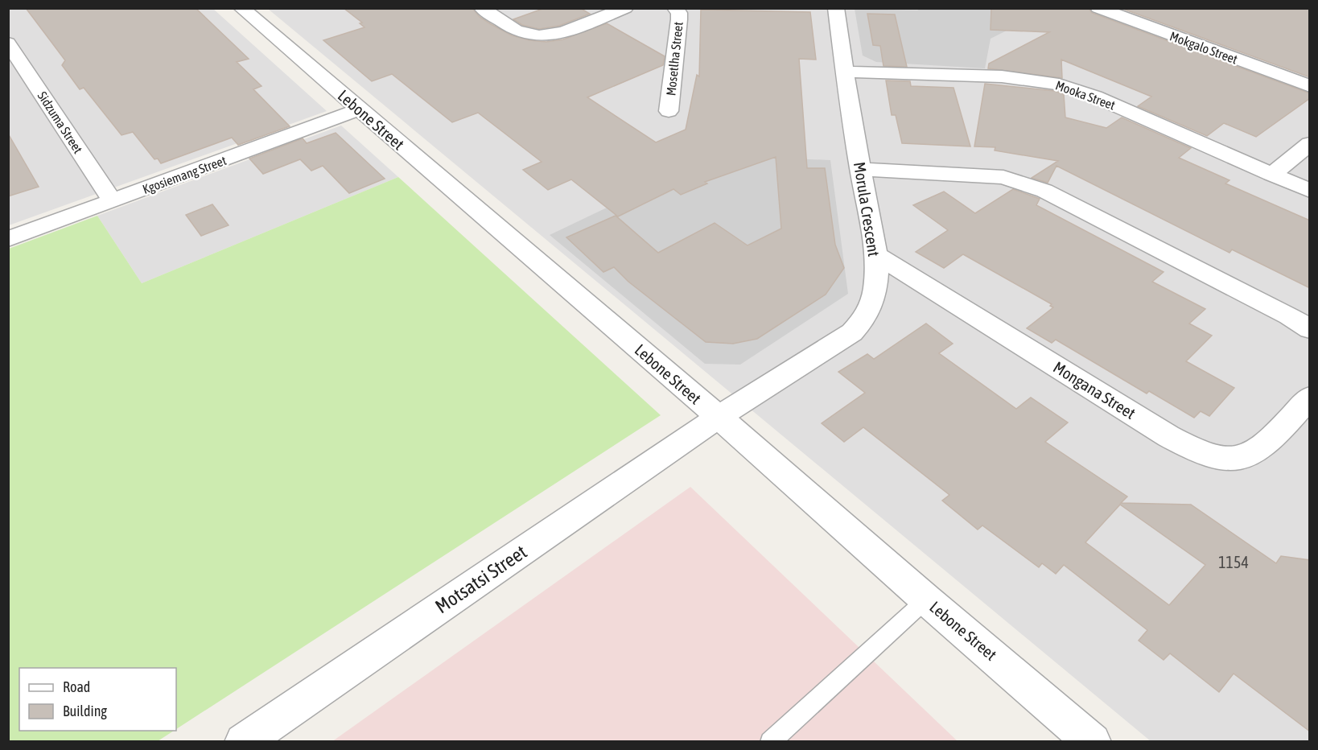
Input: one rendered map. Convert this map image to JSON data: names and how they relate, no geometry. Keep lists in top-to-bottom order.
{
  "streets": {
    "street": [
      "Mokgalo Street",
      "Mosetlha Street",
      "Mooka Street",
      "Lebone Street",
      "Sidzuma Street",
      "Kgosiemang Street",
      "Morula Crescent",
      "Mongana Street",
      "Motsatsi Street"
    ]
  },
  "crossings": [
    ["Mooka Street", "Morula Crescent"],
    ["Lebone Street", "Kgosiemang Street"],
    ["Lebone Street", "Morula Crescent"],
    ["Lebone Street", "Motsatsi Street"],
    ["Sidzuma Street", "Kgosiemang Street"],
    ["Morula Crescent", "Mongana Street"],
    ["Morula Crescent", "Motsatsi Street"]
  ],
  "house_numbers": ["1154"],
  "legend": ["Road", "Building"]
}
